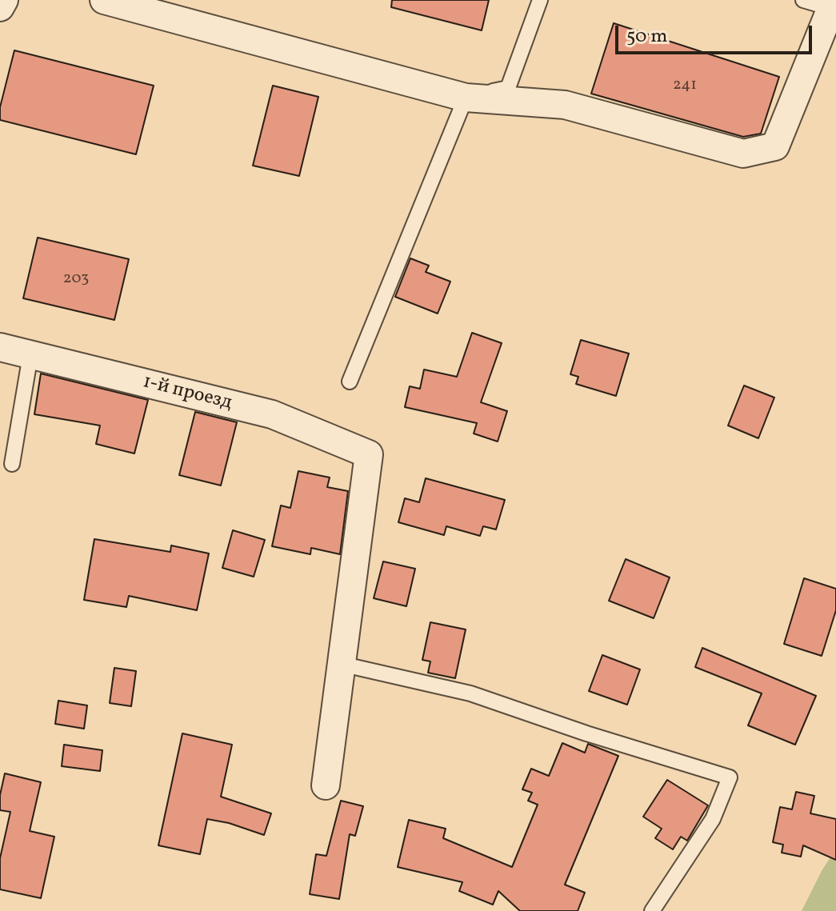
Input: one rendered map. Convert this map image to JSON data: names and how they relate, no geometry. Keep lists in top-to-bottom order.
{
  "streets": {
    "street": ["1-й проезд"]
  },
  "house_numbers": ["241", "203"],
  "scale_bar": "50 m"
}
